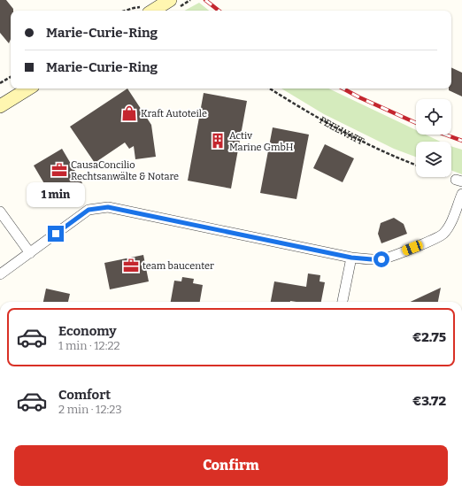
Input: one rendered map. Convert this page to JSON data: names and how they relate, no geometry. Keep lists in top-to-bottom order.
{
  "streets": {
    "path": ["PEELWATT"]
  },
  "places": {
    "shop": ["Kraft Autoteile"],
    "building": ["Activ Marine GmbH"],
    "office": ["CausaConcilio Rechtsanwälte & Notare", "team baucenter"]
  },
  "page": {
    "banner": ["Marie-Curie-Ring", "Marie-Curie-Ring"],
    "bubble": "1 min",
    "list": [
      {
        "name": "Economy",
        "note": "1 min · 12:22",
        "value": "€2.75"
      },
      {
        "name": "Comfort",
        "note": "2 min · 12:23",
        "value": "€3.72"
      }
    ],
    "buttons": "Confirm"
  }
}
